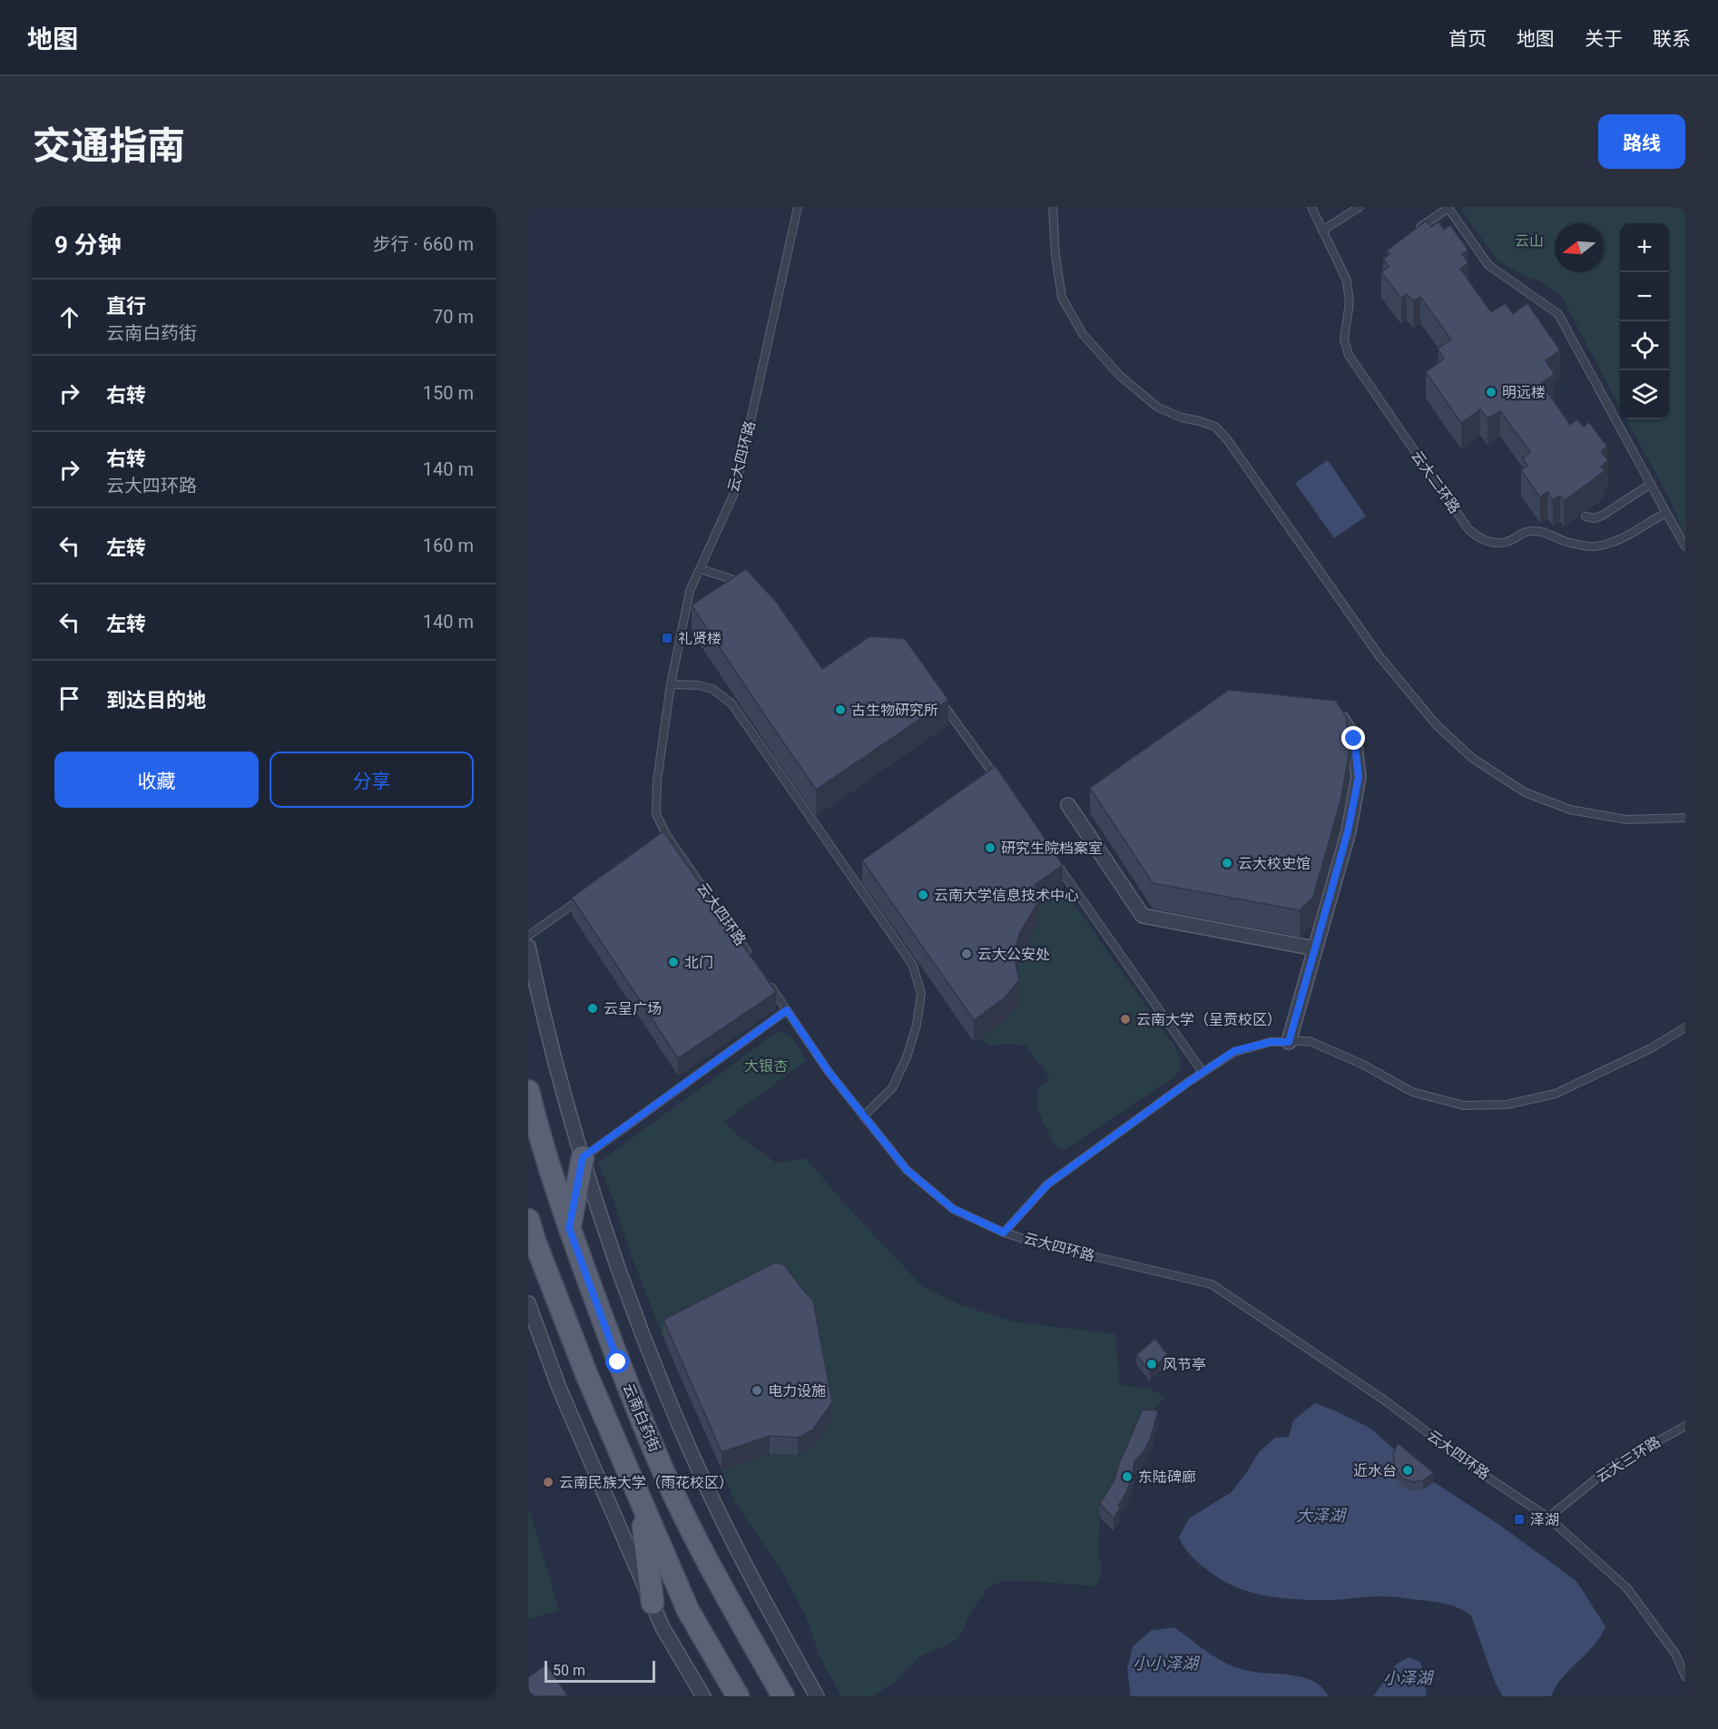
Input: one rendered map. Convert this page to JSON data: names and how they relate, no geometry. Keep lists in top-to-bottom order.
{
  "streets": {
    "main road": ["云南白药街"],
    "lane": ["云大四环路", "云大二环路", "云大三环路"]
  },
  "crossings": [
    ["云大四环路", "云大三环路"]
  ],
  "water": ["大泽湖", "小小泽湖", "小泽湖"],
  "parks": ["云山", "大银杏"],
  "places": {
    "other": [
      "明远楼",
      "古生物研究所",
      "研究生院档案室",
      "云大校史馆",
      "云南大学信息技术中心",
      "云大公安处",
      "北门",
      "云呈广场",
      "云南大学（呈贡校区）",
      "风节亭",
      "电力设施",
      "近水台",
      "东陆碑廊",
      "云南民族大学（雨花校区）"
    ],
    "transit": ["礼贤楼", "泽湖"]
  },
  "scale_bar": "50 m",
  "north": "left",
  "page": {
    "header": "地图",
    "nav": [
      "首页",
      "地图",
      "关于",
      "联系"
    ],
    "title": "交通指南",
    "buttons": [
      "路线",
      ["收藏", "分享"]
    ],
    "heading": ["9 分钟", "步行 · 660 m"],
    "map_buttons": ["+", "−"],
    "list": [
      ["直行", "云南白药街", "70 m"],
      ["右转", "150 m"],
      ["右转", "云大四环路", "140 m"],
      ["左转", "160 m"],
      ["左转", "140 m"],
      "到达目的地"
    ],
    "scale": "50 m"
  }
}
